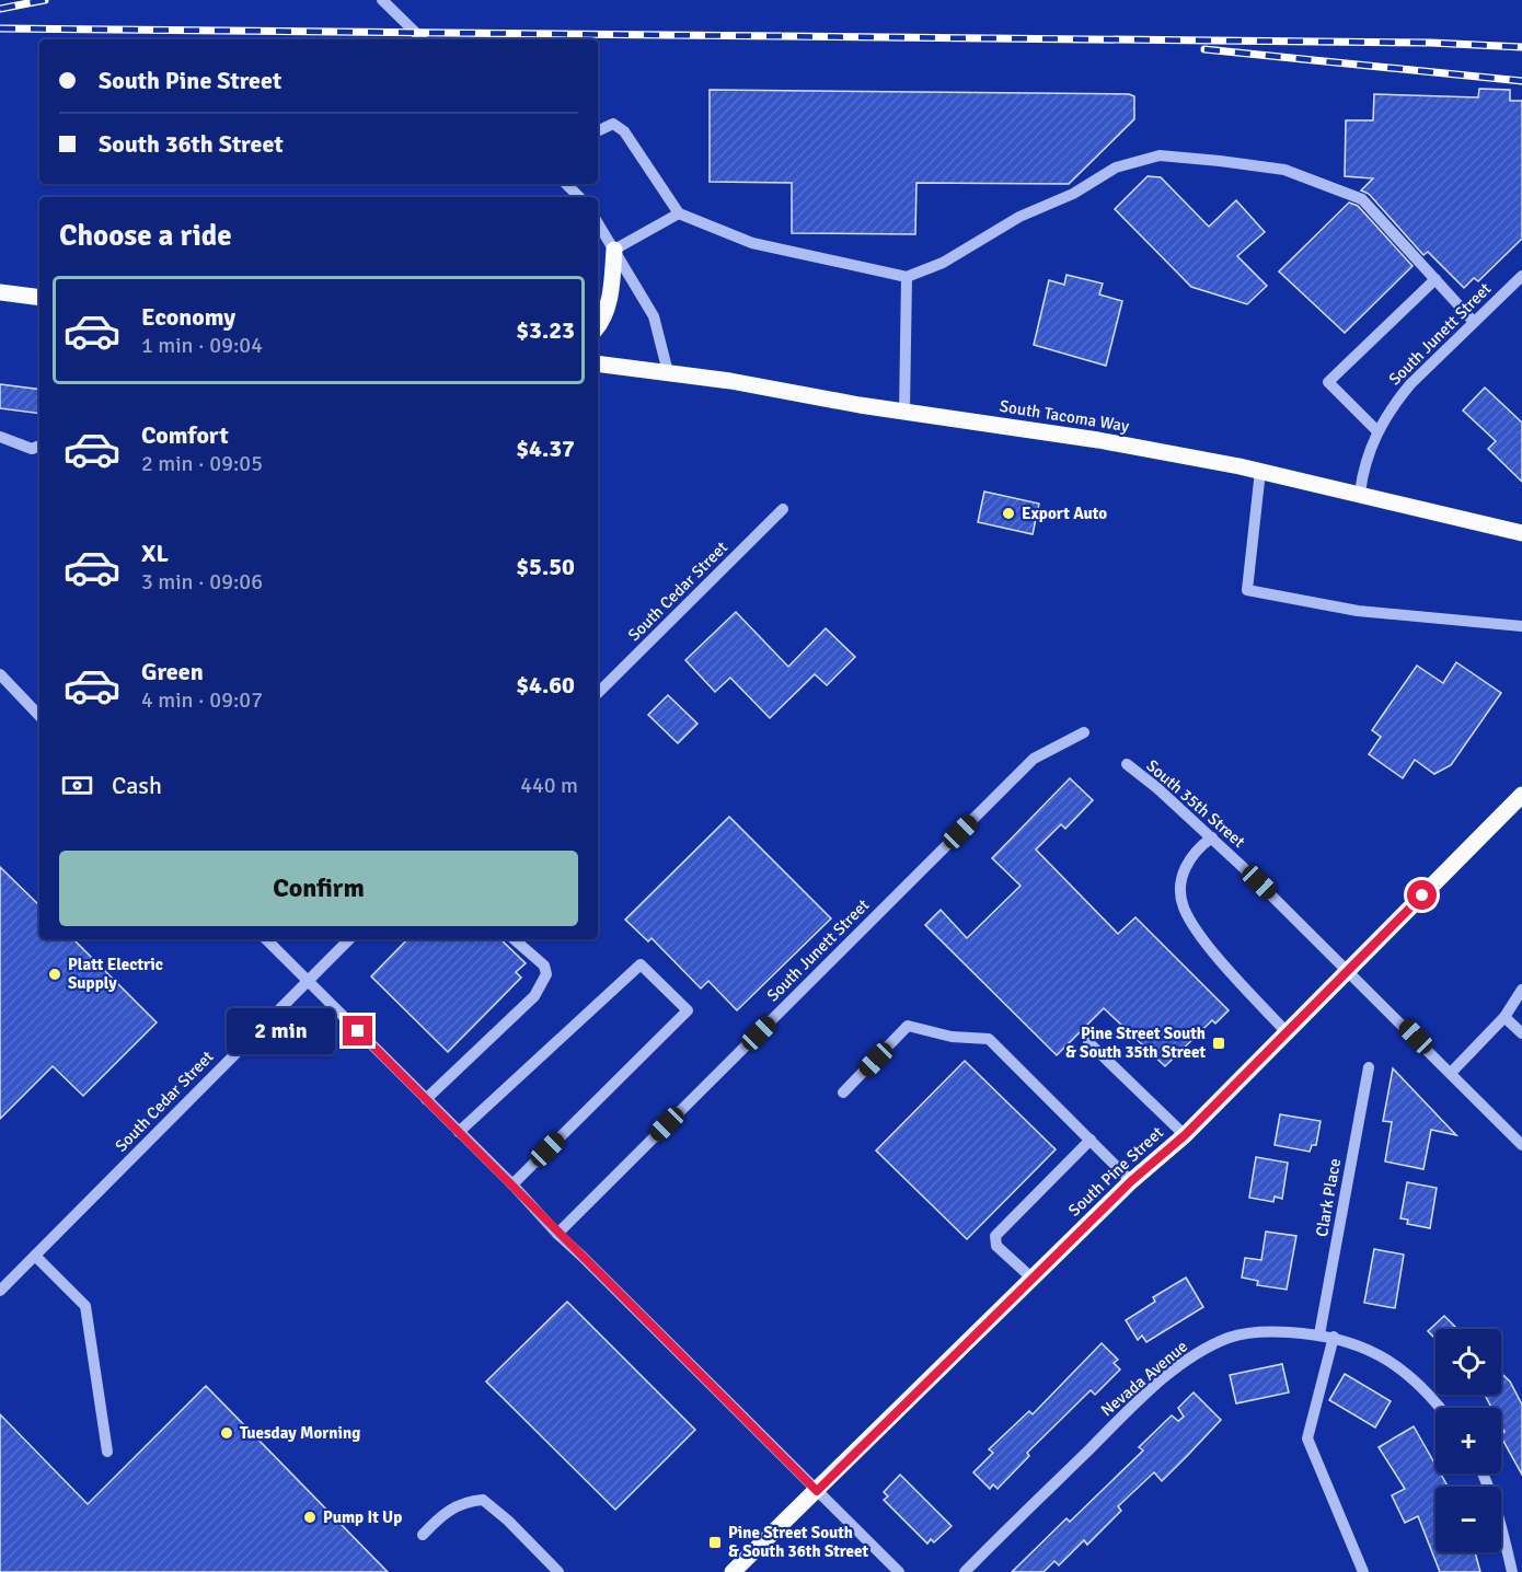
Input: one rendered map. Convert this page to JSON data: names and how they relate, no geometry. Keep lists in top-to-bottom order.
{
  "streets": {
    "main road": ["South Tacoma Way", "South Pine Street"],
    "street": [
      "South Junett Street",
      "South Cedar Street",
      "South 35th Street",
      "Clark Place",
      "Nevada Avenue"
    ]
  },
  "crossings": [
    ["South Junett Street", "South Tacoma Way"],
    ["South 35th Street", "South Pine Street"],
    ["Clark Place", "Nevada Avenue"]
  ],
  "places": {
    "other": [
      "Export Auto",
      "Platt Electric Supply",
      "Tuesday Morning",
      "Pump It Up"
    ],
    "transit": ["Pine Street South & South 35th Street", "Pine Street South & South 36th Street"]
  },
  "page": {
    "banner": ["South Pine Street", "South 36th Street"],
    "heading": "Choose a ride",
    "list": [
      {
        "name": "Economy",
        "note": "1 min · 09:04",
        "value": "$3.23"
      },
      {
        "name": "Comfort",
        "note": "2 min · 09:05",
        "value": "$4.37"
      },
      {
        "name": "XL",
        "note": "3 min · 09:06",
        "value": "$5.50"
      },
      {
        "name": "Green",
        "note": "4 min · 09:07",
        "value": "$4.60"
      }
    ],
    "pay": ["Cash", "440 m"],
    "buttons": "Confirm",
    "bubble": "2 min",
    "map_buttons": ["+", "−"]
  }
}
